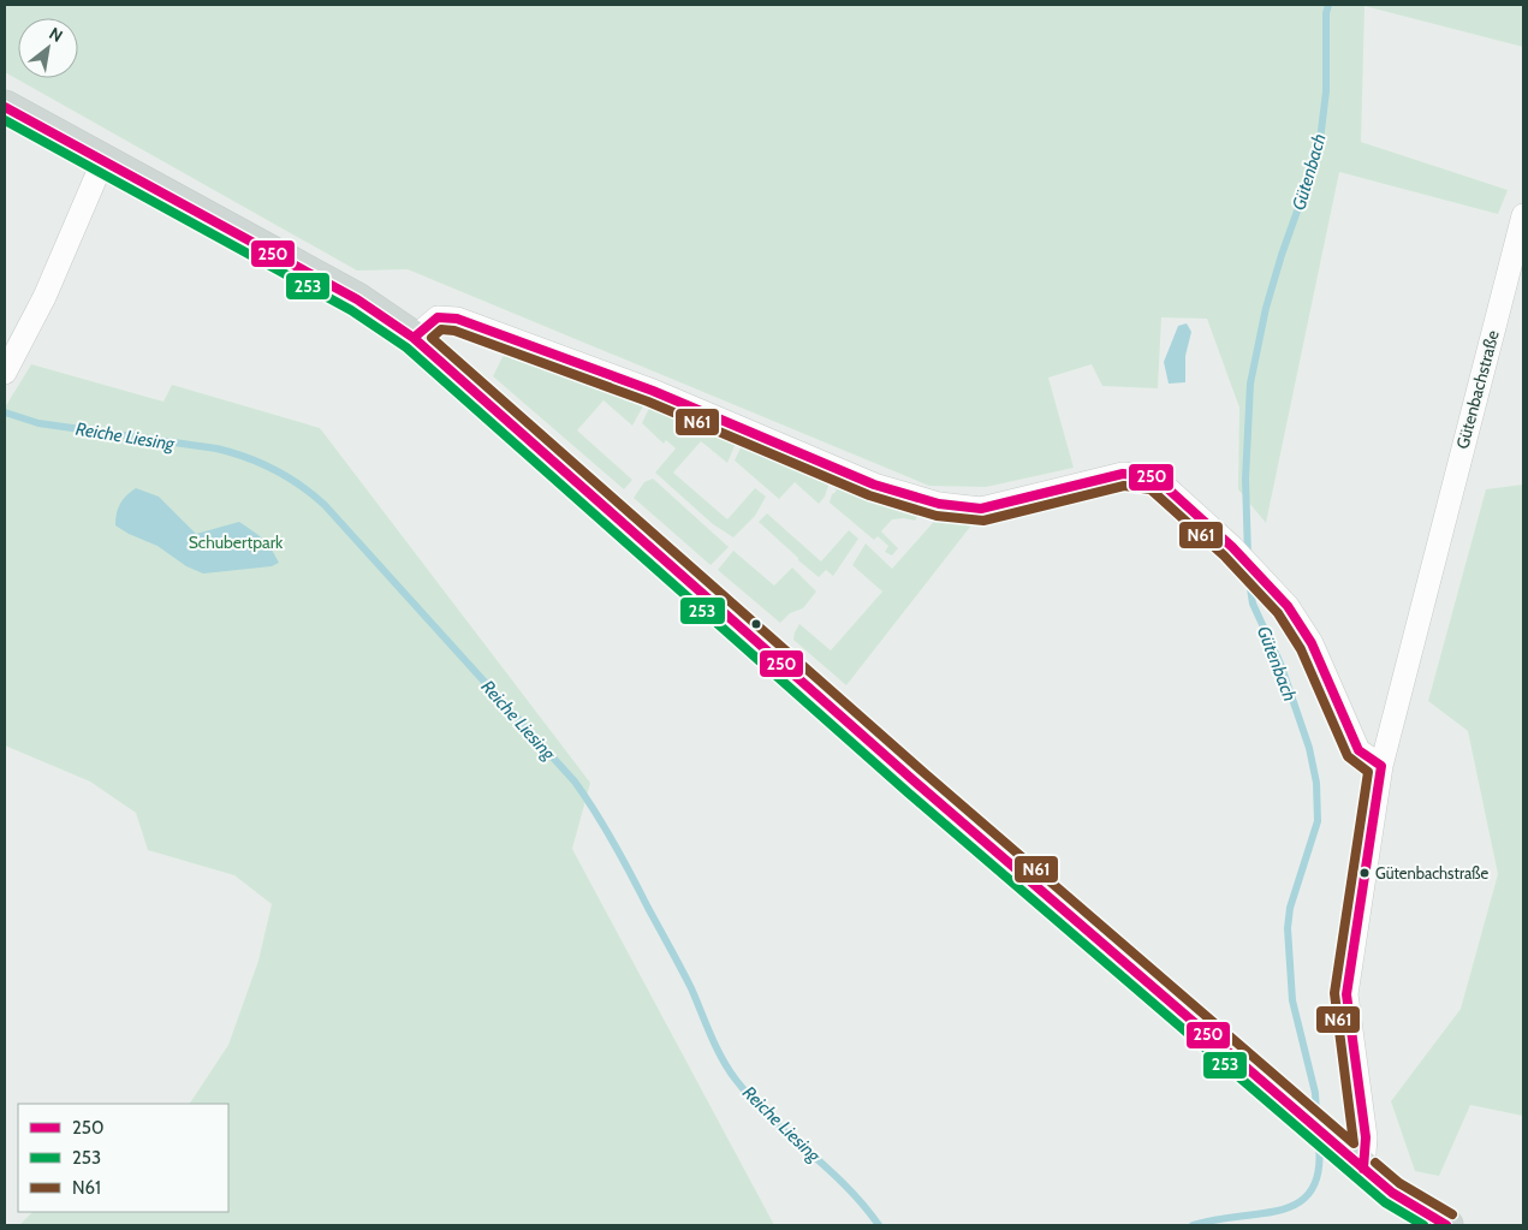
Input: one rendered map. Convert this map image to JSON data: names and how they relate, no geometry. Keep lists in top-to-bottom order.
{
  "streets": {
    "street": ["Gütenbachstraße"]
  },
  "water": ["Gütenbach", "Reiche Liesing"],
  "parks": ["Schubertpark"],
  "places": ["Gütenbachstraße"],
  "lines": ["transit line 250", "transit line 253", "transit line N61"],
  "legend": ["250", "253", "N61"],
  "north": "top right"
}
